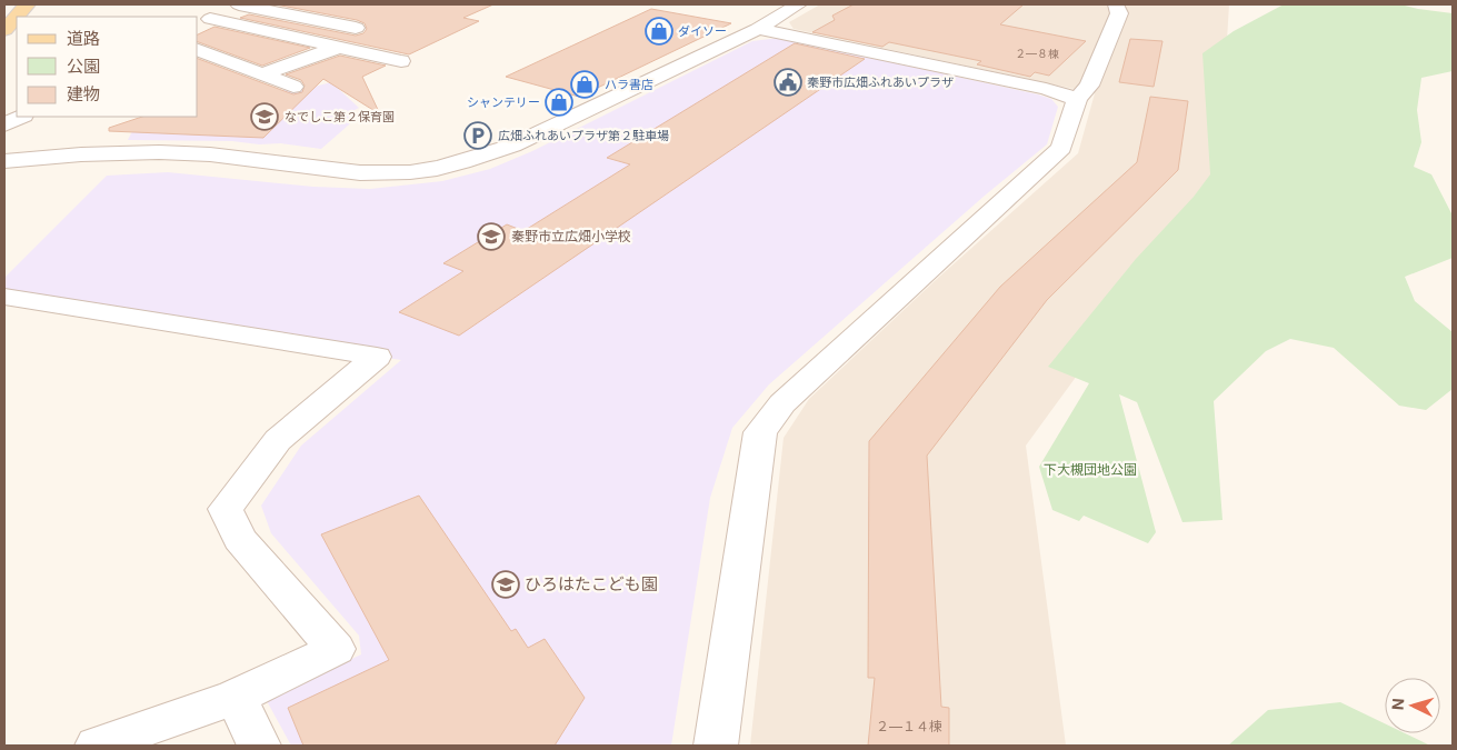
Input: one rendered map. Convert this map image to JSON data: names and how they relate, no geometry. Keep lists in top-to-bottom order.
{
  "parks": ["下大槻団地公園"],
  "places": {
    "shop": ["ダイソー", "ハラ書店", "シャンテリー"],
    "public building": ["秦野市広畑ふれあいプラザ"],
    "school or university": ["なでしこ第２保育園", "秦野市立広畑小学校", "ひろはたこども園"],
    "parking": ["広畑ふれあいプラザ第２駐車場"]
  },
  "house_numbers": ["２―８棟", "２―１４棟"],
  "legend": ["道路", "公園", "建物"],
  "north": "left"
}
